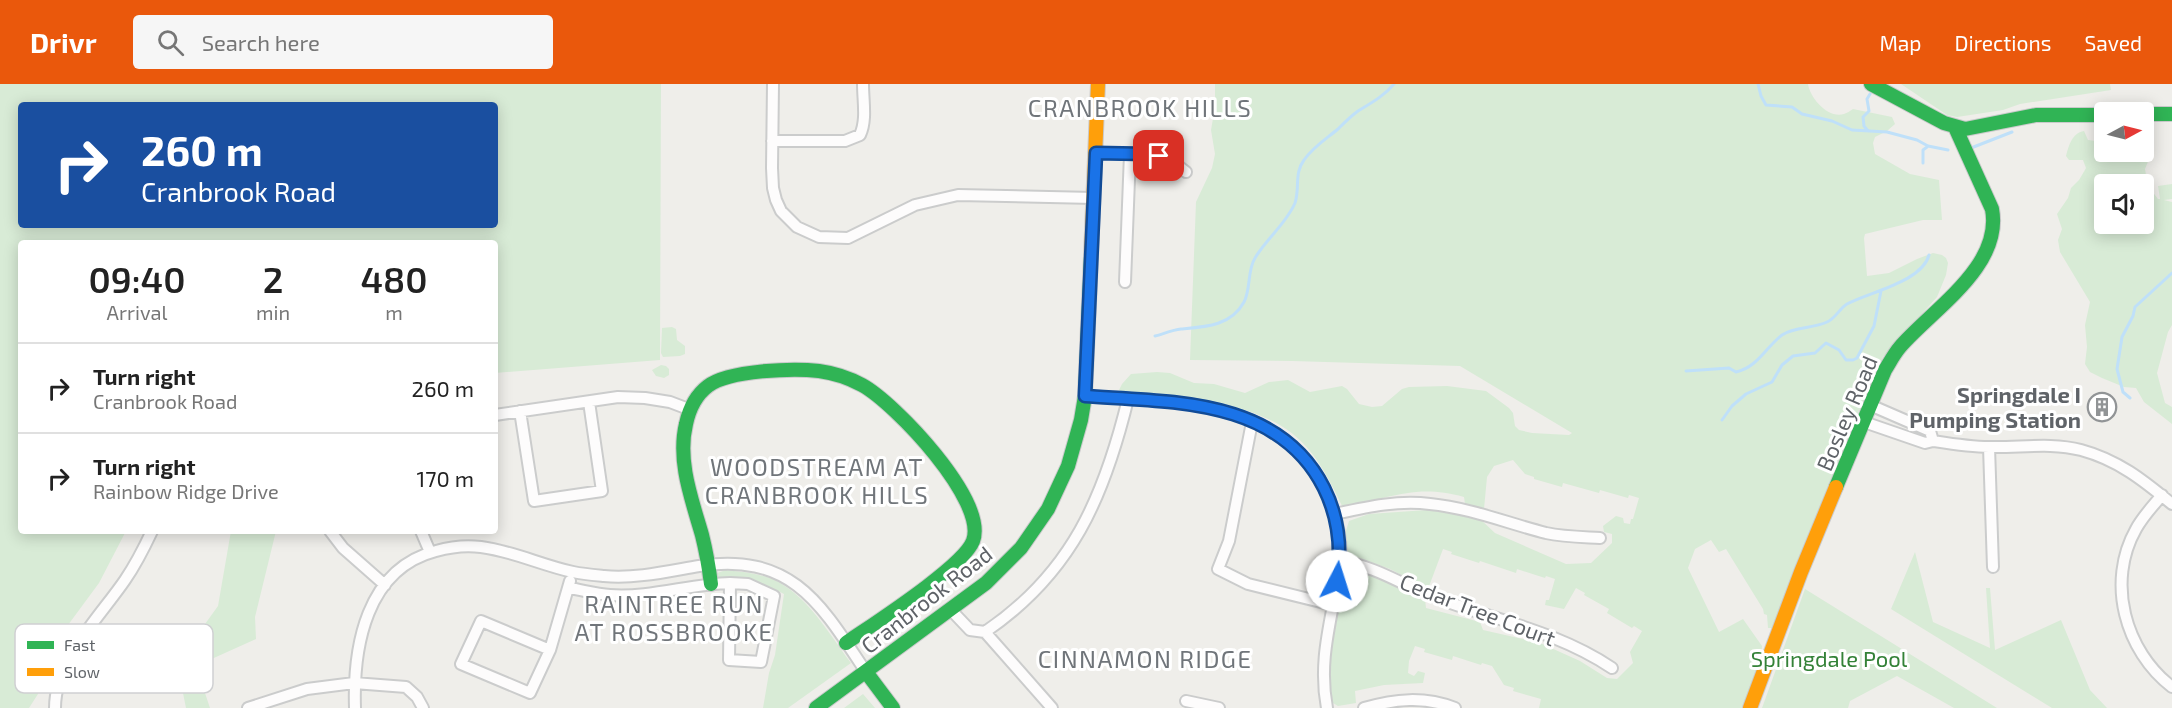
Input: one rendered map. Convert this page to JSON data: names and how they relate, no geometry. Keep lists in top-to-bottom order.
{
  "streets": {
    "street": ["Bosley Road", "Cranbrook Road", "Cedar Tree Court"]
  },
  "districts": [
    "CRANBROOK HILLS",
    "WOODSTREAM AT CRANBROOK HILLS",
    "RAINTREE RUN AT ROSSBROOKE",
    "CINNAMON RIDGE"
  ],
  "parks": ["Springdale Pool"],
  "places": {
    "building": ["Springdale I Pumping Station"]
  },
  "legend": ["Fast", "Slow"],
  "north": "right",
  "page": {
    "header": "Drivr",
    "search": "Search here",
    "nav": ["Map", "Directions", "Saved"],
    "turn": ["260 m", "Cranbrook Road"],
    "eta": [
      "09:40",
      "Arrival",
      "2",
      "min",
      "480",
      "m"
    ],
    "list": [
      {
        "name": "Turn right",
        "note": "Cranbrook Road",
        "value": "260 m"
      },
      {
        "name": "Turn right",
        "note": "Rainbow Ridge Drive",
        "value": "170 m"
      }
    ]
  }
}
